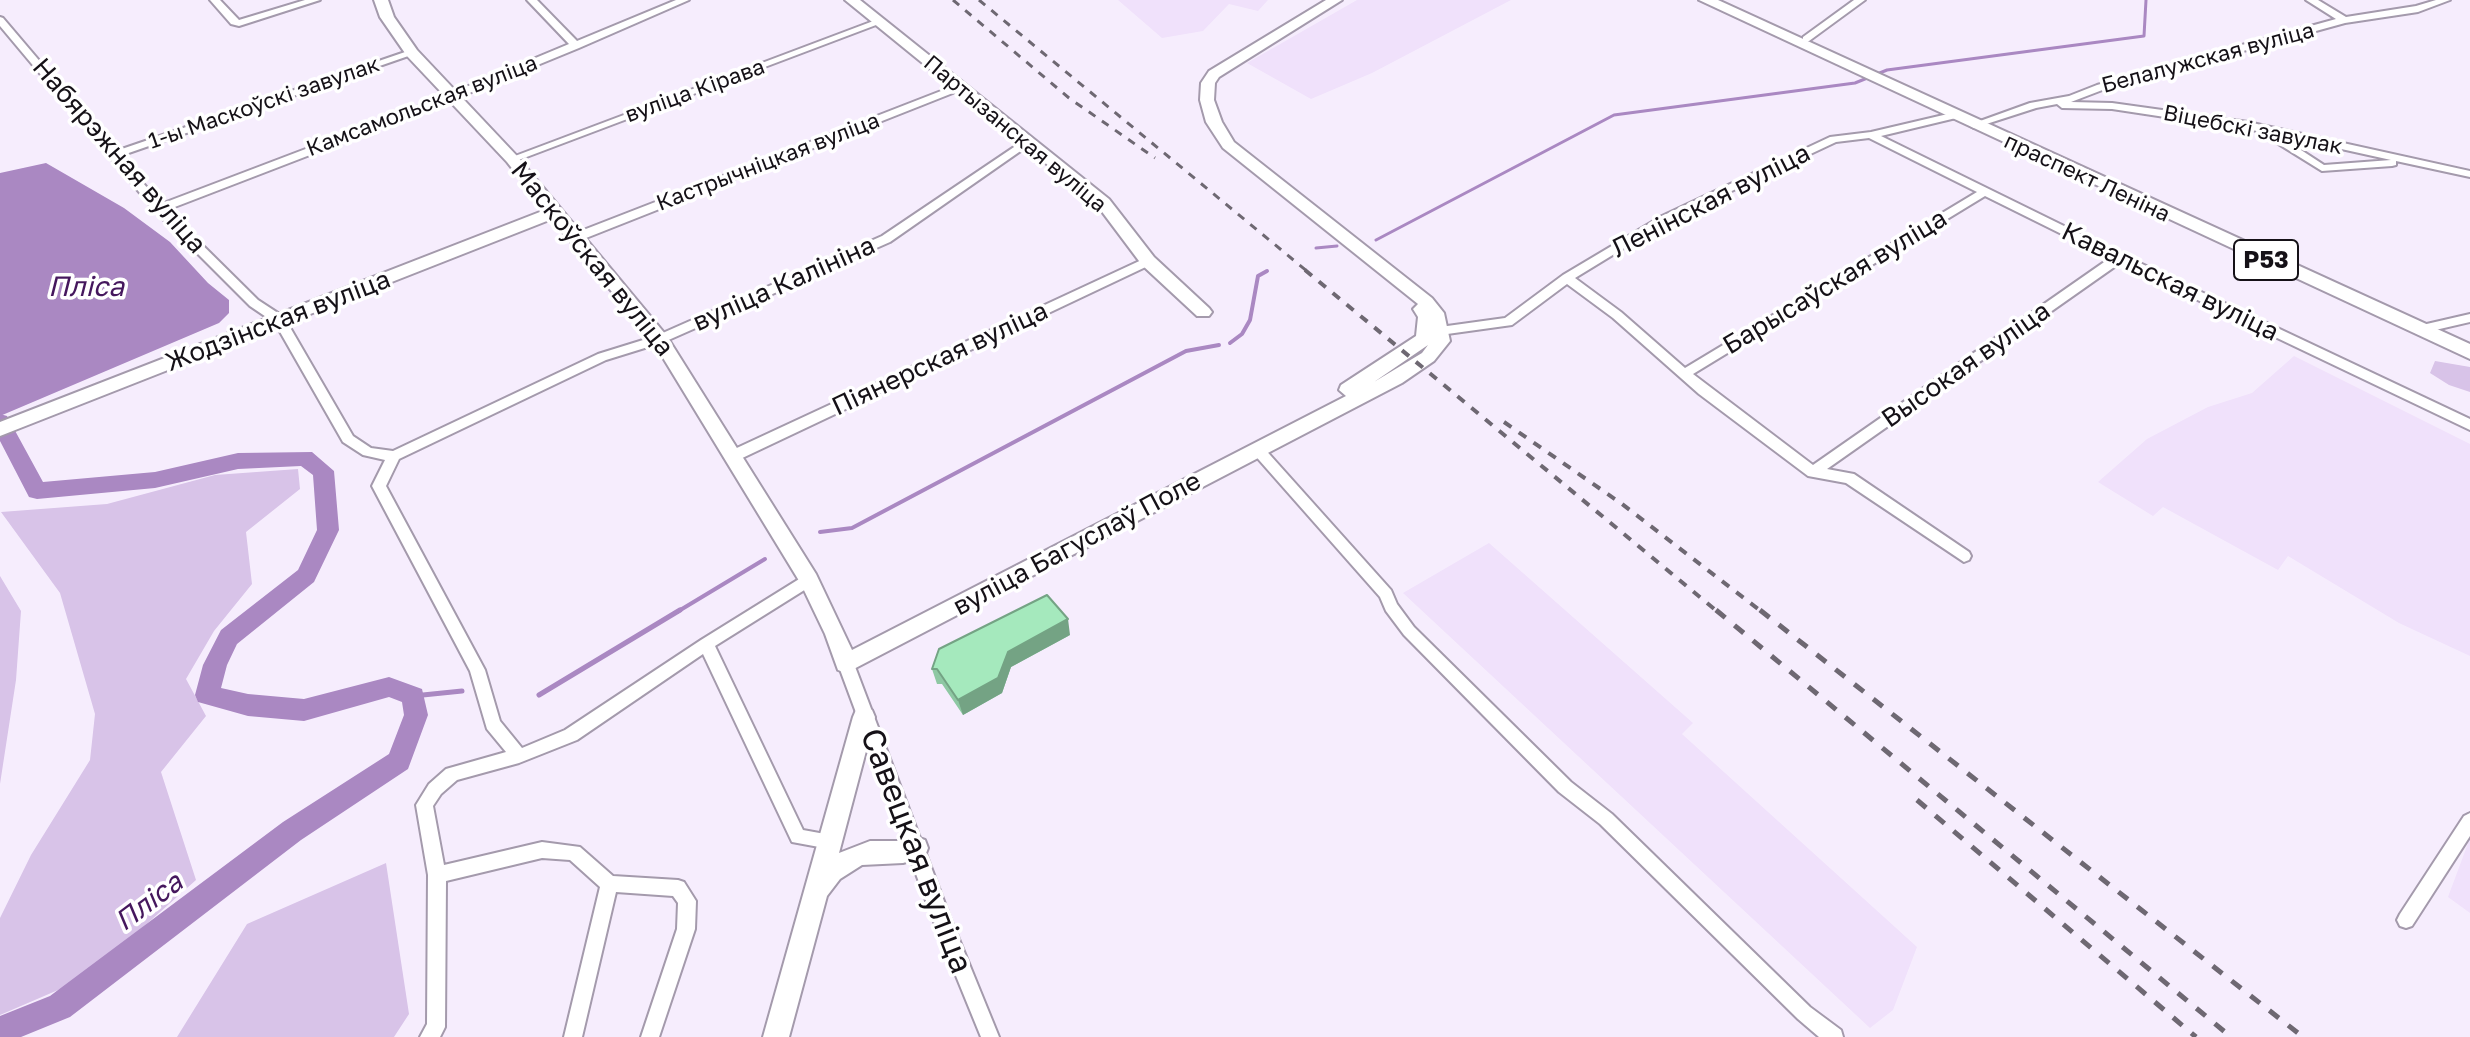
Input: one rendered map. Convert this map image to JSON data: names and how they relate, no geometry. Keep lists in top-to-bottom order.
{
  "streets": {
    "main road": [
      "Партызанская вуліца",
      "праспект Леніна",
      "Маскоўская вуліца",
      "Р53",
      "Жодзінская вуліца",
      "вуліца Багуслаў Поле"
    ],
    "street": [
      "Белалужская вуліца",
      "вуліца Кірава",
      "1-ы Маскоўскі завулак",
      "Камсамольская вуліца",
      "Віцебскі завулак",
      "Набярэжная вуліца",
      "Кастрычніцкая вуліца",
      "Ленінская вуліца",
      "Барысаўская вуліца",
      "Кавальская вуліца",
      "вуліца Калініна",
      "Піянерская вуліца",
      "Высокая вуліца",
      "Савецкая вуліца"
    ]
  },
  "crossings": [
    ["Белалужская вуліца", "Віцебскі завулак"],
    ["Белалужская вуліца", "праспект Леніна"],
    ["вуліца Кірава", "Партызанская вуліца"],
    ["вуліца Кірава", "Маскоўская вуліца"],
    ["1-ы Маскоўскі завулак", "Набярэжная вуліца"],
    ["1-ы Маскоўскі завулак", "Маскоўская вуліца"],
    ["Камсамольская вуліца", "Набярэжная вуліца"],
    ["Камсамольская вуліца", "Маскоўская вуліца"],
    ["Партызанская вуліца", "Кастрычніцкая вуліца"],
    ["Партызанская вуліца", "вуліца Калініна"],
    ["Партызанская вуліца", "Піянерская вуліца"],
    ["Набярэжная вуліца", "вуліца Калініна"],
    ["Набярэжная вуліца", "Жодзінская вуліца"],
    ["Кастрычніцкая вуліца", "Маскоўская вуліца"],
    ["праспект Леніна", "Ленінская вуліца"],
    ["Ленінская вуліца", "Кавальская вуліца"],
    ["Ленінская вуліца", "вуліца Багуслаў Поле"],
    ["Маскоўская вуліца", "вуліца Калініна"],
    ["Маскоўская вуліца", "Жодзінская вуліца"],
    ["Маскоўская вуліца", "Піянерская вуліца"],
    ["Маскоўская вуліца", "вуліца Багуслаў Поле"],
    ["Маскоўская вуліца", "Савецкая вуліца"],
    ["Барысаўская вуліца", "Кавальская вуліца"],
    ["Кавальская вуліца", "Высокая вуліца"],
    ["вуліца Багуслаў Поле", "Савецкая вуліца"]
  ],
  "water": ["Пліса"]
}
